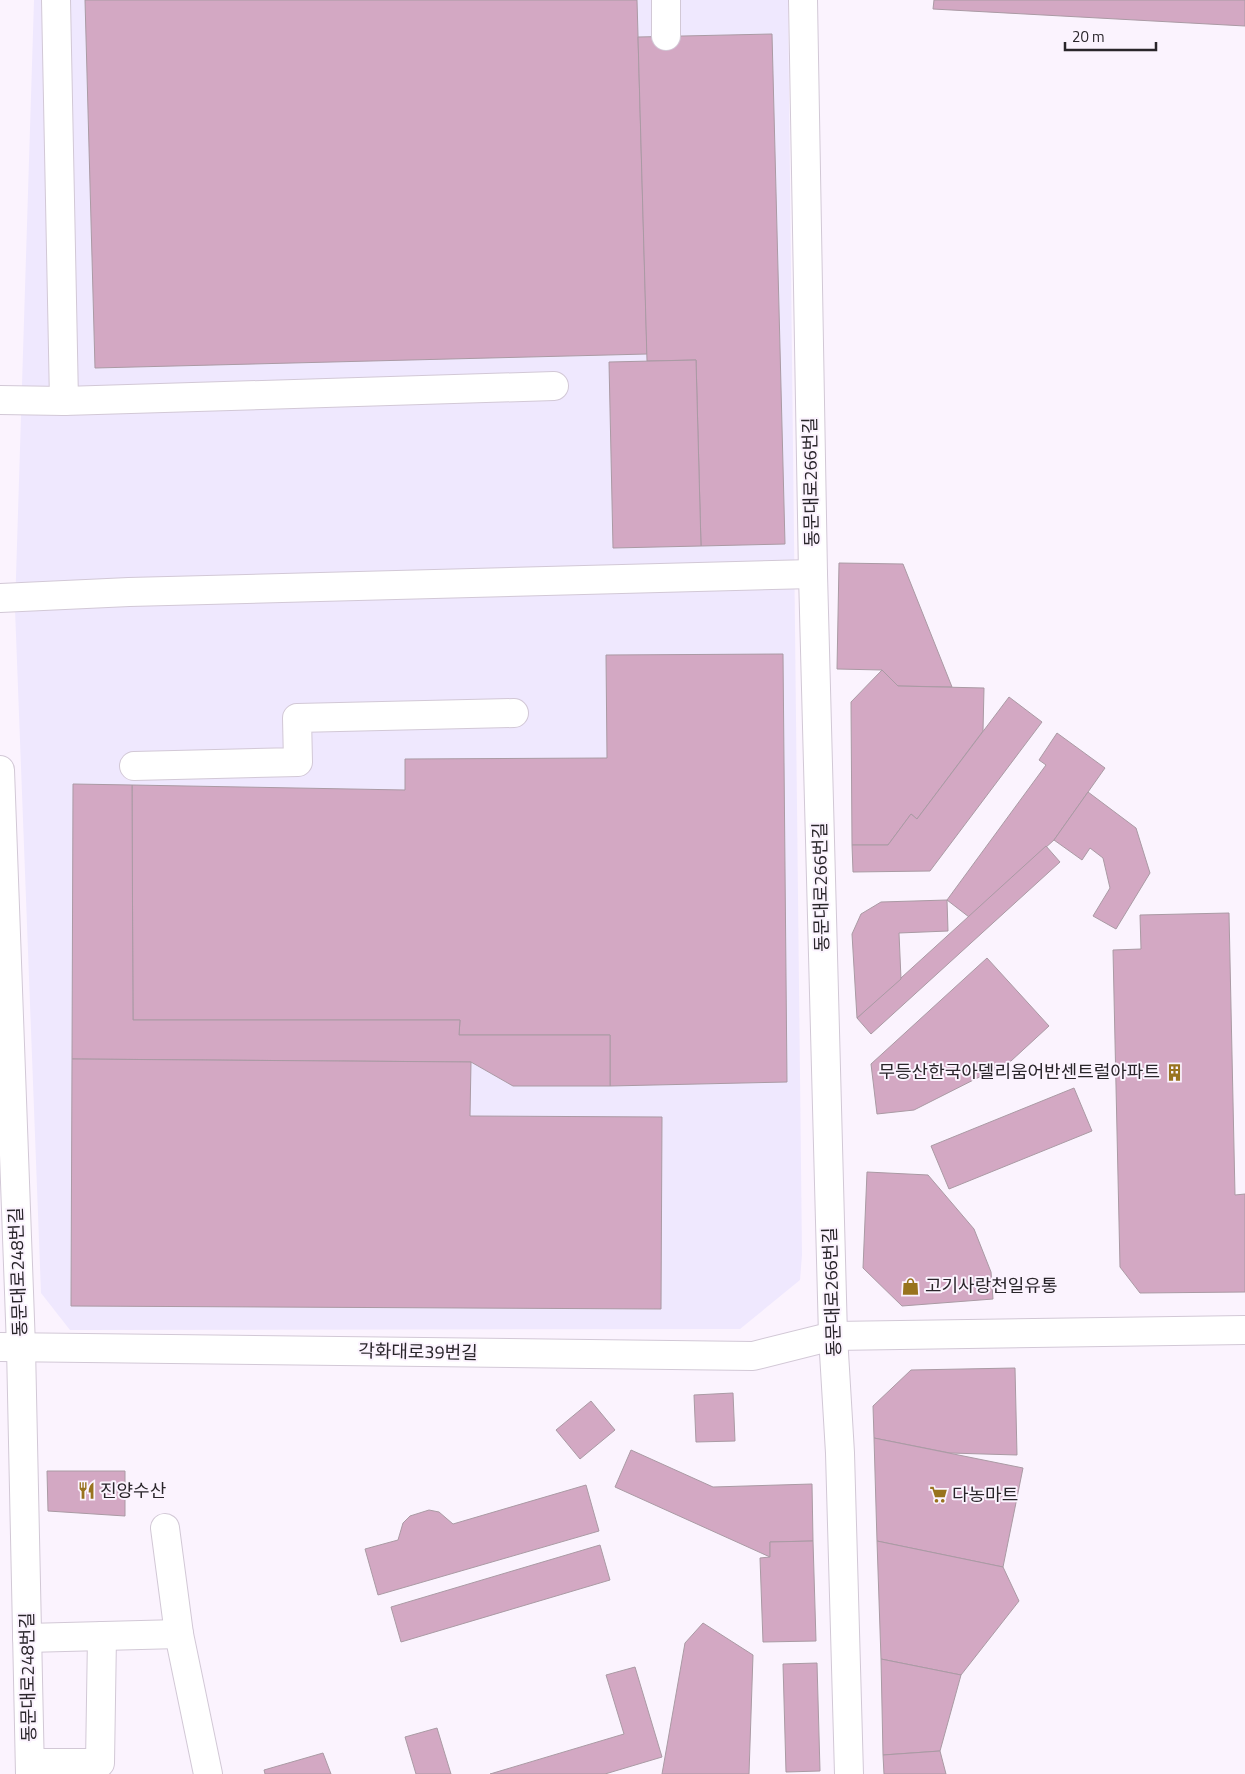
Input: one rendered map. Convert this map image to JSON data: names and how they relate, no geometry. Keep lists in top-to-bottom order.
{
  "streets": {
    "street": ["동문대로266번길", "동문대로248번길", "각화대로39번길"]
  },
  "crossings": [
    ["동문대로266번길", "각화대로39번길"],
    ["동문대로248번길", "각화대로39번길"]
  ],
  "places": {
    "building": ["무등산한국아델리움어반센트럴아파트"],
    "shop": ["고기사랑천일유통"],
    "restaurant": ["진양수산"],
    "supermarket": ["다농마트"]
  },
  "scale_bar": "20 m"
}
